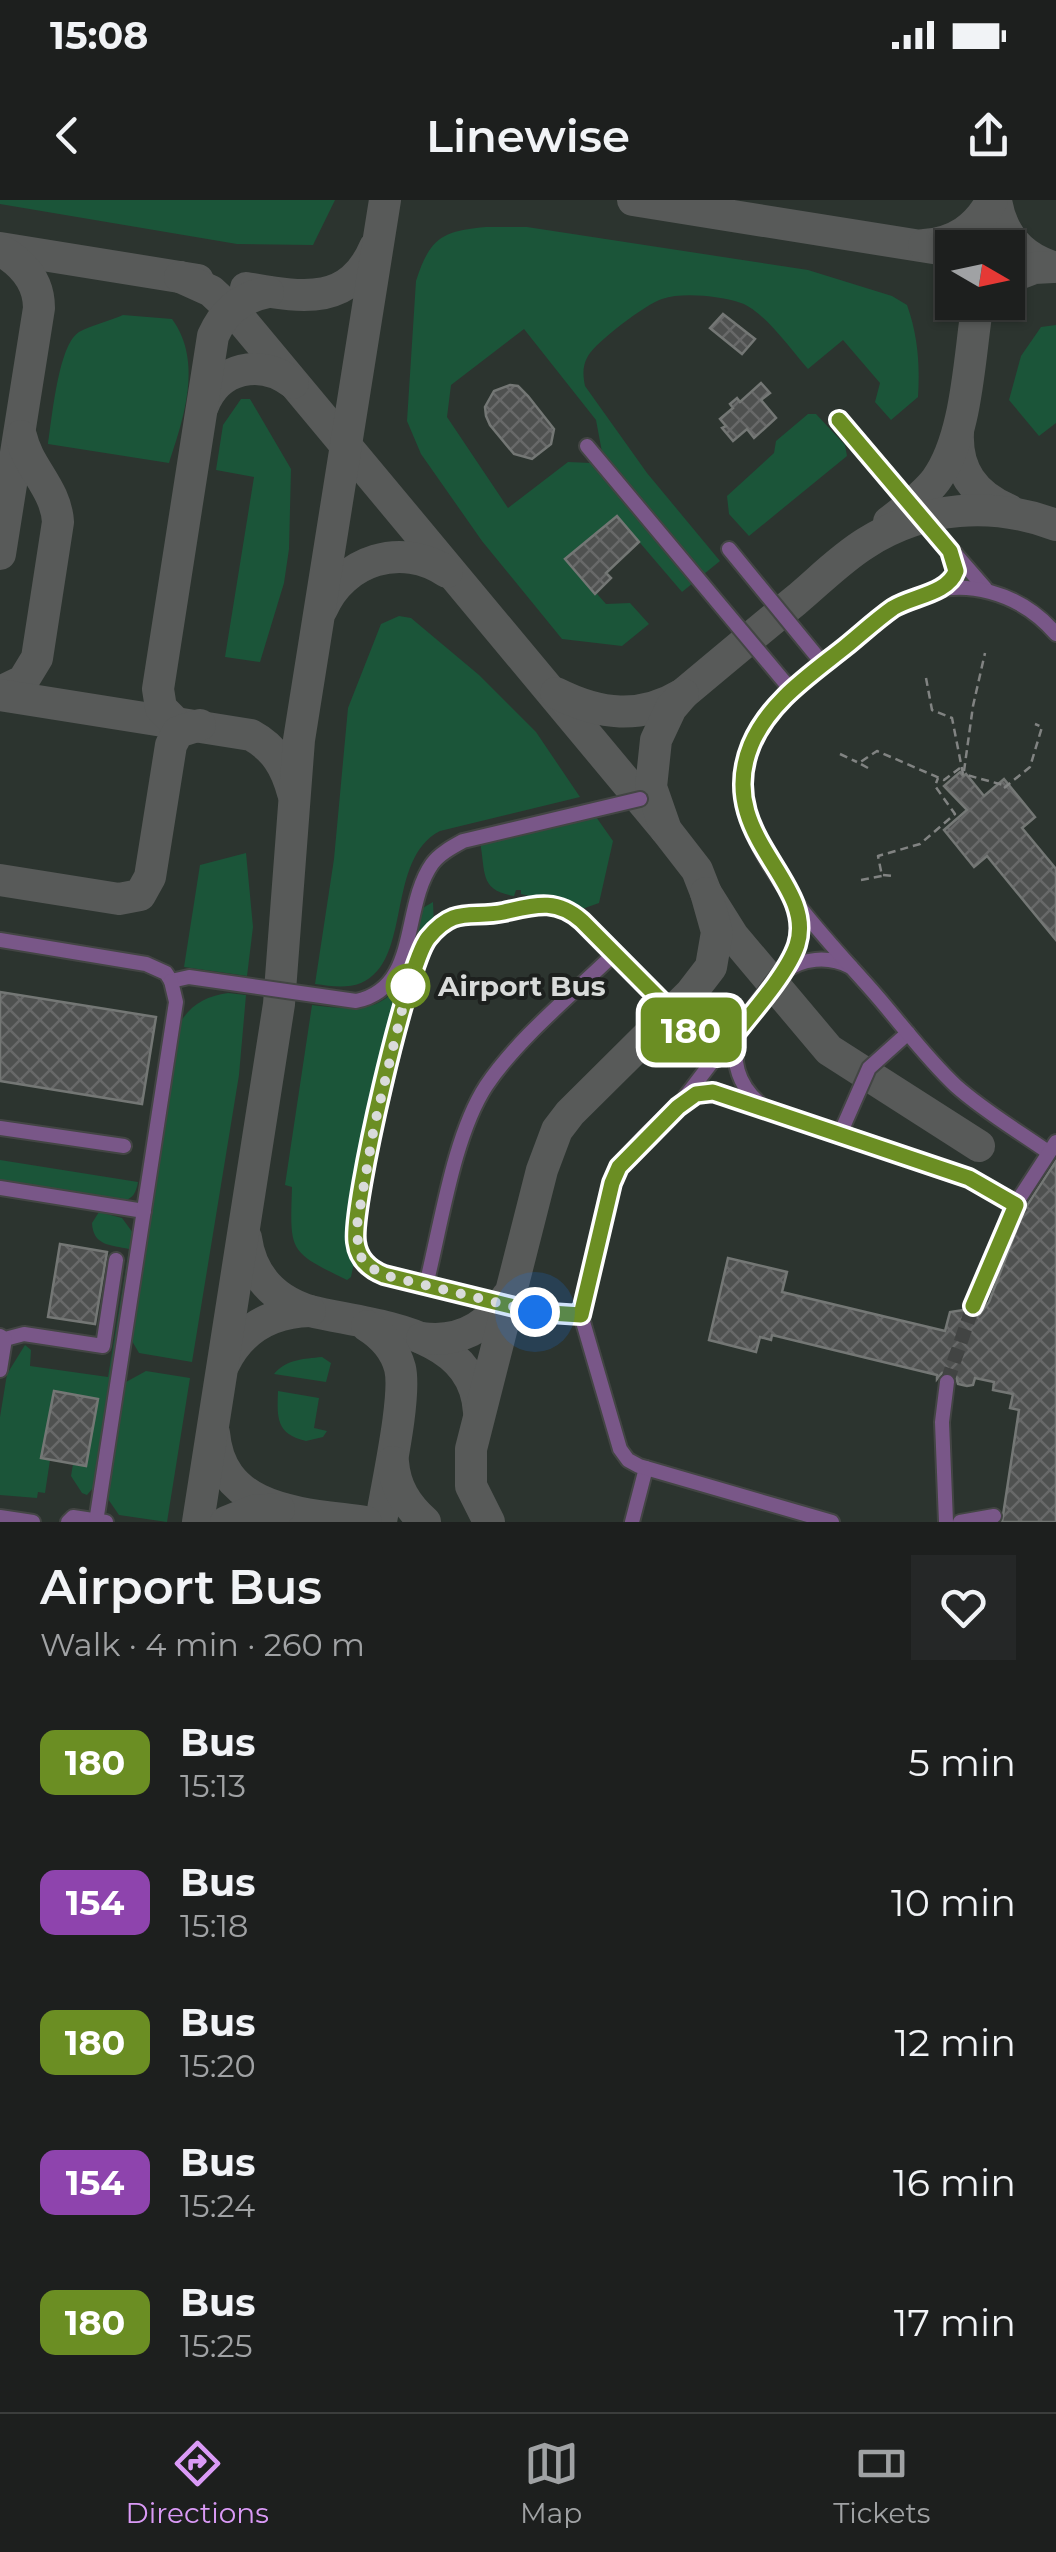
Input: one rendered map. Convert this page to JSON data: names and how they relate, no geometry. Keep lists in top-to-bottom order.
{
  "places": ["Airport Bus"],
  "lines": ["bus line 180"],
  "north": "right",
  "page": {
    "status": "15:08",
    "header": "Linewise",
    "on_map": "180",
    "heading": ["Airport Bus", "Walk · 4 min · 260 m"],
    "list": [
      {
        "mark": "180",
        "name": "Bus",
        "note": "15:13",
        "value": "5 min"
      },
      {
        "mark": "154",
        "name": "Bus",
        "note": "15:18",
        "value": "10 min"
      },
      {
        "mark": "180",
        "name": "Bus",
        "note": "15:20",
        "value": "12 min"
      },
      {
        "mark": "154",
        "name": "Bus",
        "note": "15:24",
        "value": "16 min"
      },
      {
        "mark": "180",
        "name": "Bus",
        "note": "15:25",
        "value": "17 min"
      }
    ],
    "tabs": ["Directions", "Map", "Tickets"]
  }
}
